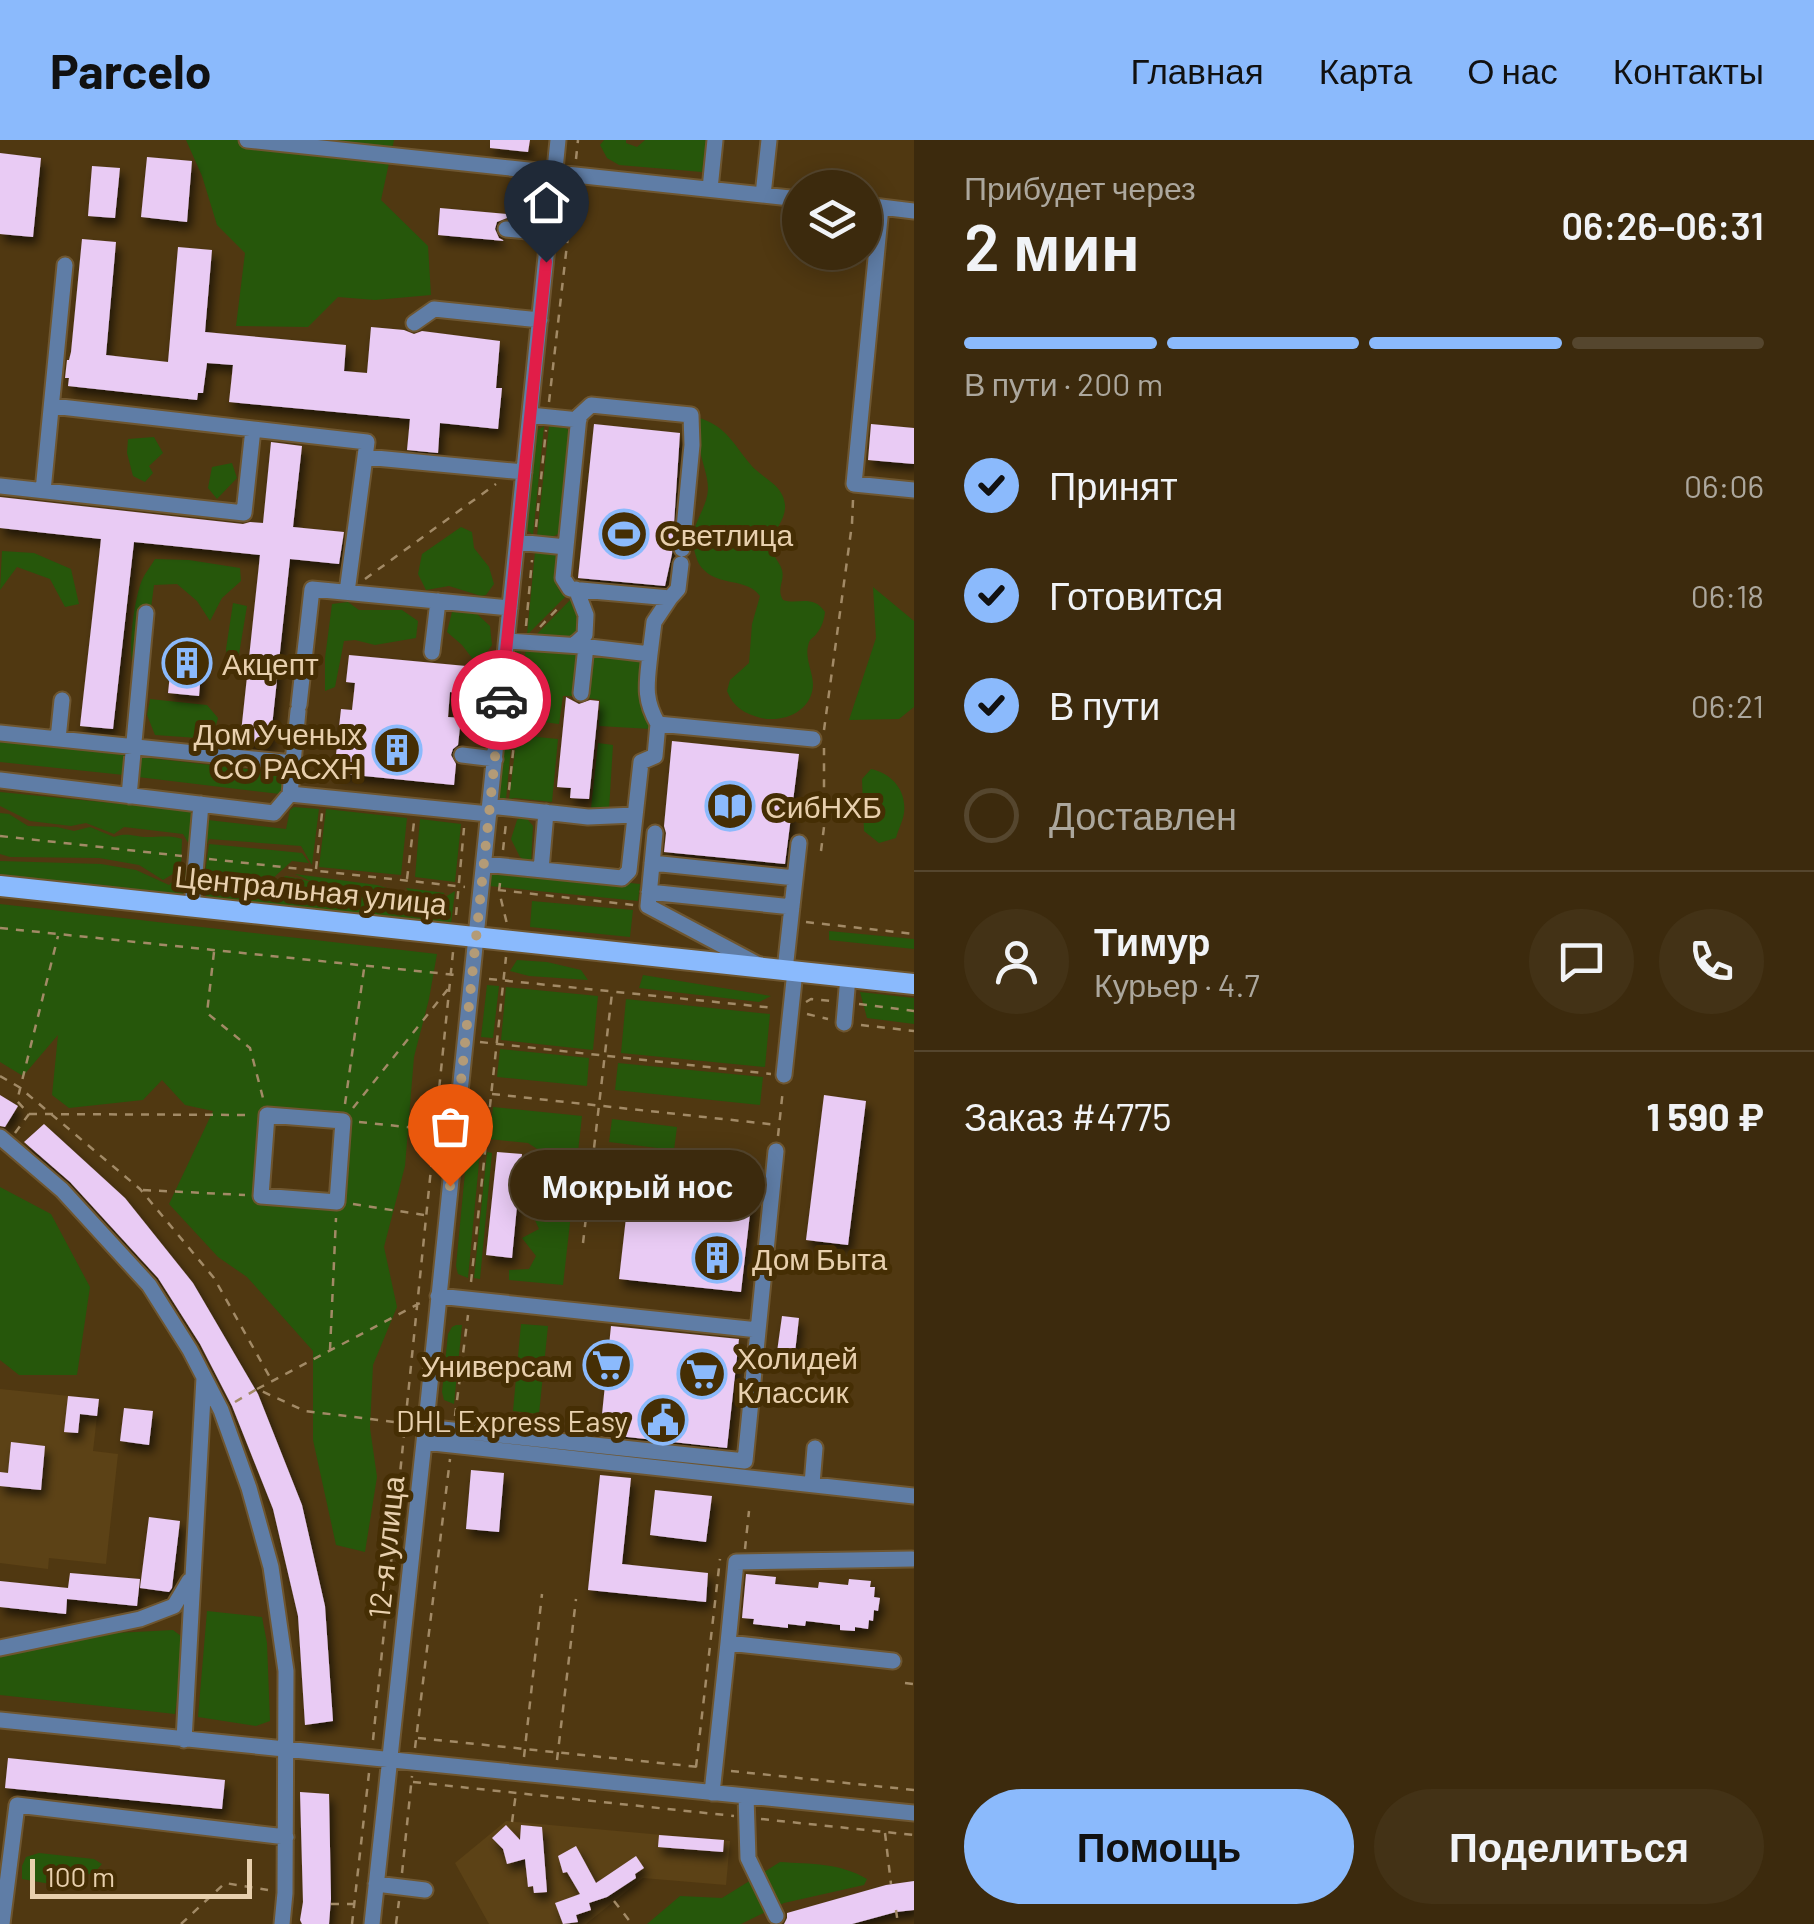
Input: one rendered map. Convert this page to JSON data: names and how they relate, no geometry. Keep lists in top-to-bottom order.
{
  "streets": {
    "main road": ["Центральная улица"],
    "street": ["12-я улица"]
  },
  "crossings": [
    ["Центральная улица", "12-я улица"]
  ],
  "places": {
    "sports": ["Светлица"],
    "building": ["Акцепт", "Дом Ученых СО РАСХН", "Дом Быта"],
    "library": ["СибНХБ"],
    "other": ["Мокрый нос"],
    "supermarket": ["Универсам", "Холидей Классик"],
    "public building": ["DHL Express Easy"]
  },
  "scale_bar": "100 m",
  "page": {
    "header": "Parcelo",
    "nav": [
      "Главная",
      "Карта",
      "О нас",
      "Контакты"
    ],
    "heading": ["2 мин", "Прибудет через", "06:26–06:31"],
    "panel": [
      "Тимур",
      "Курьер · 4.7",
      "Заказ #4775",
      "1 590 ₽"
    ],
    "bar": "В пути · 200 m",
    "list": [
      ["Принят", "06:06"],
      ["Готовится", "06:18"],
      ["В пути", "06:21"],
      "Доставлен"
    ],
    "bubble": "Мокрый нос",
    "buttons": ["Помощь", "Поделиться"],
    "scale": "100 m"
  }
}
